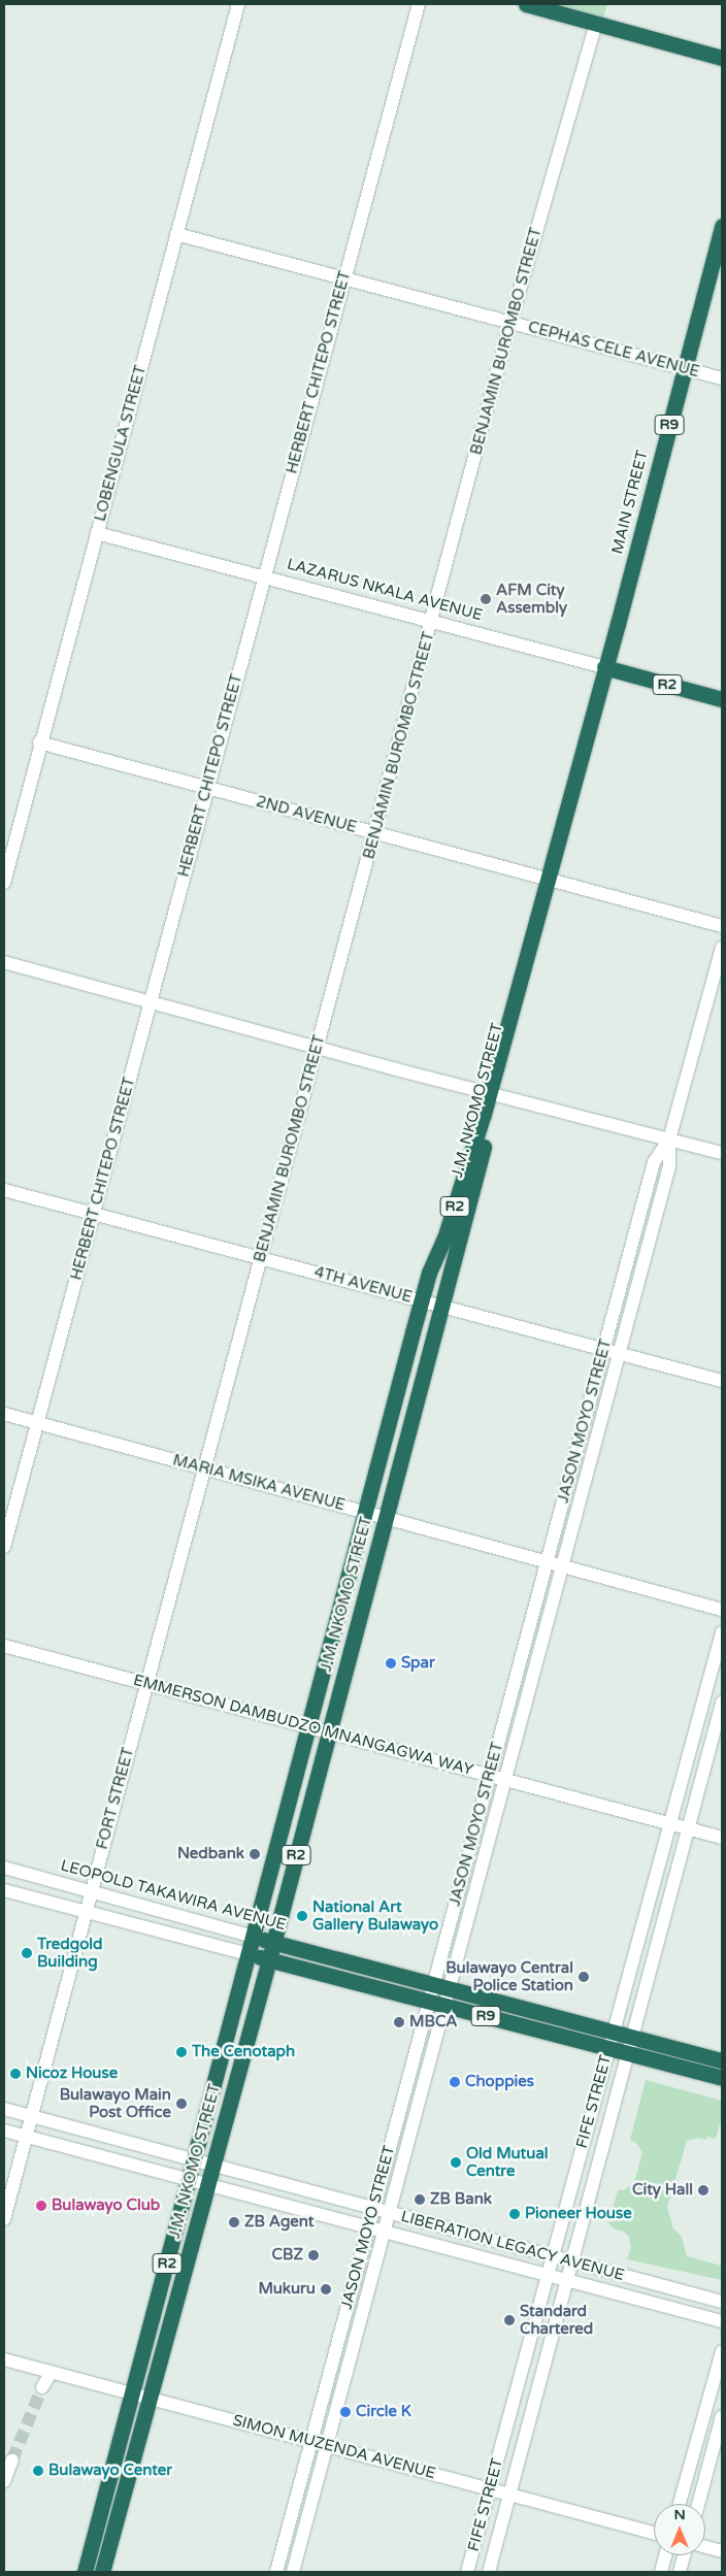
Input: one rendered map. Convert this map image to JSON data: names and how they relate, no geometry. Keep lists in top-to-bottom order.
{
  "streets": {
    "highway": [
      "R9",
      "MAIN STREET",
      "LAZARUS NKALA AVENUE",
      "R2",
      "J.M. NKOMO STREET",
      "LEOPOLD TAKAWIRA AVENUE"
    ],
    "street": [
      "BENJAMIN BUROMBO STREET",
      "CEPHAS CELE AVENUE",
      "HERBERT CHITEPO STREET",
      "LOBENGULA STREET",
      "2ND AVENUE",
      "4TH AVENUE",
      "JASON MOYO STREET",
      "MARIA MSIKA AVENUE",
      "EMMERSON DAMBUDZO MNANGAGWA WAY",
      "FORT STREET",
      "FIFE STREET",
      "LIBERATION LEGACY AVENUE",
      "SIMON MUZENDA AVENUE"
    ]
  },
  "crossings": [
    ["BENJAMIN BUROMBO STREET", "CEPHAS CELE AVENUE"],
    ["BENJAMIN BUROMBO STREET", "LAZARUS NKALA AVENUE"],
    ["BENJAMIN BUROMBO STREET", "2ND AVENUE"],
    ["BENJAMIN BUROMBO STREET", "4TH AVENUE"],
    ["BENJAMIN BUROMBO STREET", "MARIA MSIKA AVENUE"],
    ["BENJAMIN BUROMBO STREET", "FORT STREET"],
    ["CEPHAS CELE AVENUE", "HERBERT CHITEPO STREET"],
    ["CEPHAS CELE AVENUE", "LOBENGULA STREET"],
    ["CEPHAS CELE AVENUE", "MAIN STREET"],
    ["HERBERT CHITEPO STREET", "LAZARUS NKALA AVENUE"],
    ["HERBERT CHITEPO STREET", "2ND AVENUE"],
    ["HERBERT CHITEPO STREET", "4TH AVENUE"],
    ["HERBERT CHITEPO STREET", "MARIA MSIKA AVENUE"],
    ["R9", "J.M. NKOMO STREET"],
    ["R9", "JASON MOYO STREET"],
    ["R9", "FIFE STREET"],
    ["LOBENGULA STREET", "LAZARUS NKALA AVENUE"],
    ["LOBENGULA STREET", "2ND AVENUE"],
    ["MAIN STREET", "LAZARUS NKALA AVENUE"],
    ["MAIN STREET", "J.M. NKOMO STREET"],
    ["LAZARUS NKALA AVENUE", "J.M. NKOMO STREET"],
    ["2ND AVENUE", "J.M. NKOMO STREET"],
    ["J.M. NKOMO STREET", "4TH AVENUE"],
    ["J.M. NKOMO STREET", "MARIA MSIKA AVENUE"],
    ["J.M. NKOMO STREET", "EMMERSON DAMBUDZO MNANGAGWA WAY"],
    ["J.M. NKOMO STREET", "LEOPOLD TAKAWIRA AVENUE"],
    ["J.M. NKOMO STREET", "LIBERATION LEGACY AVENUE"],
    ["J.M. NKOMO STREET", "SIMON MUZENDA AVENUE"],
    ["4TH AVENUE", "JASON MOYO STREET"],
    ["JASON MOYO STREET", "MARIA MSIKA AVENUE"],
    ["JASON MOYO STREET", "EMMERSON DAMBUDZO MNANGAGWA WAY"],
    ["JASON MOYO STREET", "LEOPOLD TAKAWIRA AVENUE"],
    ["JASON MOYO STREET", "LIBERATION LEGACY AVENUE"],
    ["JASON MOYO STREET", "SIMON MUZENDA AVENUE"],
    ["MARIA MSIKA AVENUE", "FORT STREET"],
    ["EMMERSON DAMBUDZO MNANGAGWA WAY", "FORT STREET"],
    ["EMMERSON DAMBUDZO MNANGAGWA WAY", "FIFE STREET"],
    ["FORT STREET", "LEOPOLD TAKAWIRA AVENUE"],
    ["FORT STREET", "LIBERATION LEGACY AVENUE"],
    ["LEOPOLD TAKAWIRA AVENUE", "FIFE STREET"],
    ["FIFE STREET", "LIBERATION LEGACY AVENUE"],
    ["FIFE STREET", "SIMON MUZENDA AVENUE"]
  ],
  "places": [
    "AFM City Assembly",
    "Spar",
    "Nedbank",
    "National Art Gallery Bulawayo",
    "Tredgold Building",
    "Bulawayo Central Police Station",
    "MBCA",
    "The Cenotaph",
    "Nicoz House",
    "Choppies",
    "Bulawayo Main Post Office",
    "Old Mutual Centre",
    "City Hall",
    "ZB Bank",
    "Bulawayo Club",
    "Pioneer House",
    "ZB Agent",
    "CBZ",
    "Mukuru",
    "Standard Chartered",
    "Circle K",
    "Bulawayo Center"
  ],
  "north": "top"
}
